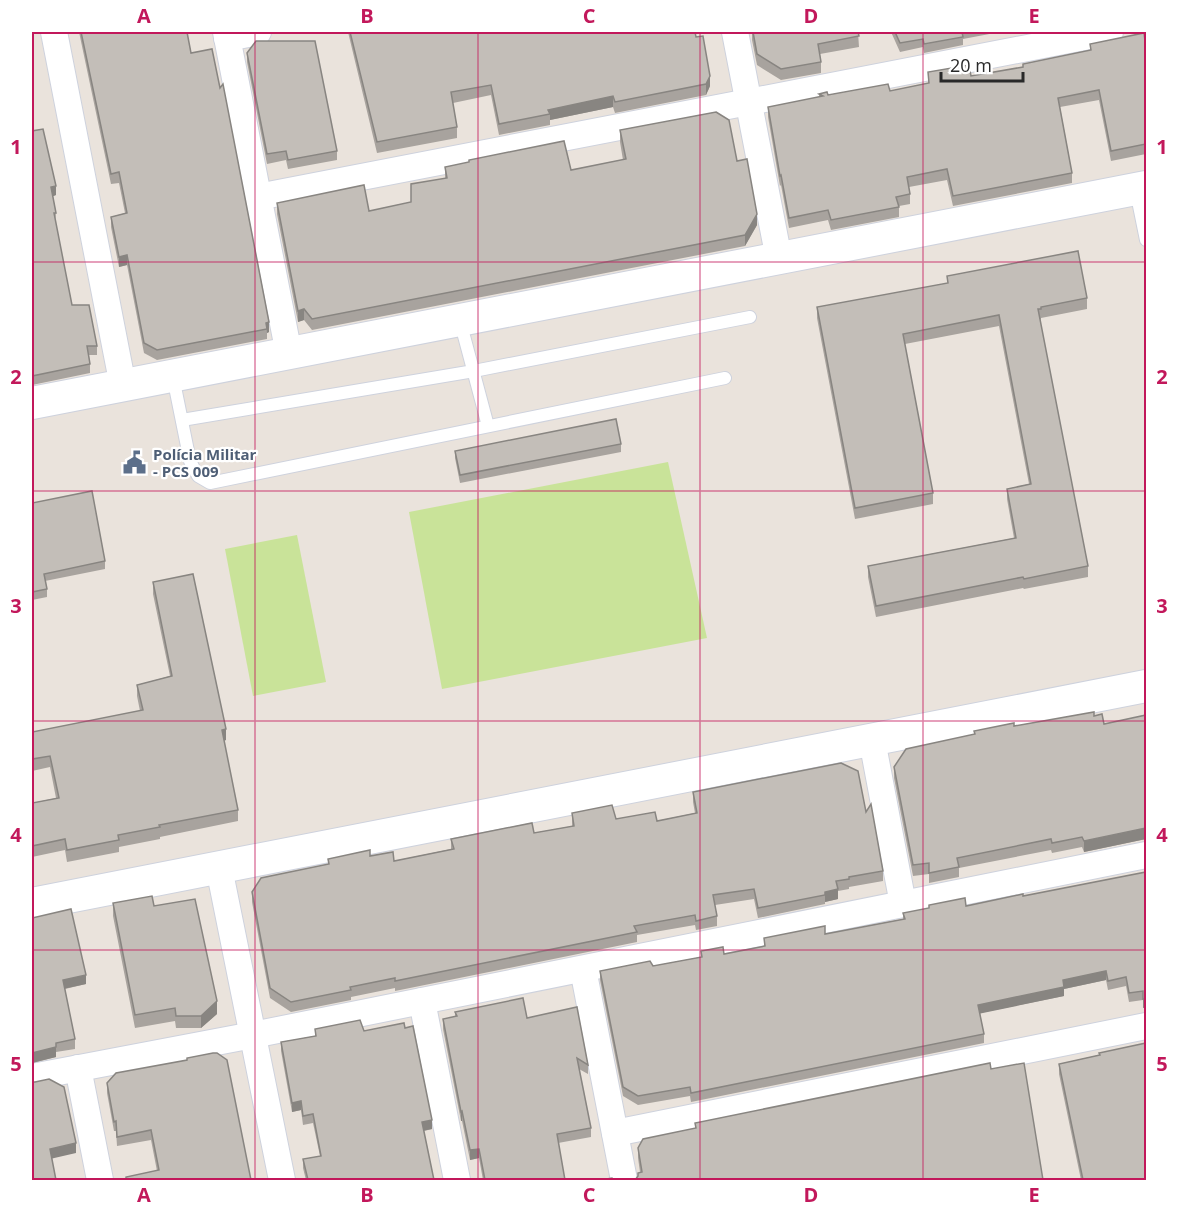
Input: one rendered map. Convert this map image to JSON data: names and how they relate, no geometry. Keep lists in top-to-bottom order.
{
  "places": {
    "public building": ["Polícia Militar - PCS 009"]
  },
  "scale_bar": "20 m",
  "grid": {
    "columns": [
      "A",
      "B",
      "C",
      "D",
      "E"
    ],
    "rows": [
      "1",
      "2",
      "3",
      "4",
      "5"
    ]
  }
}
